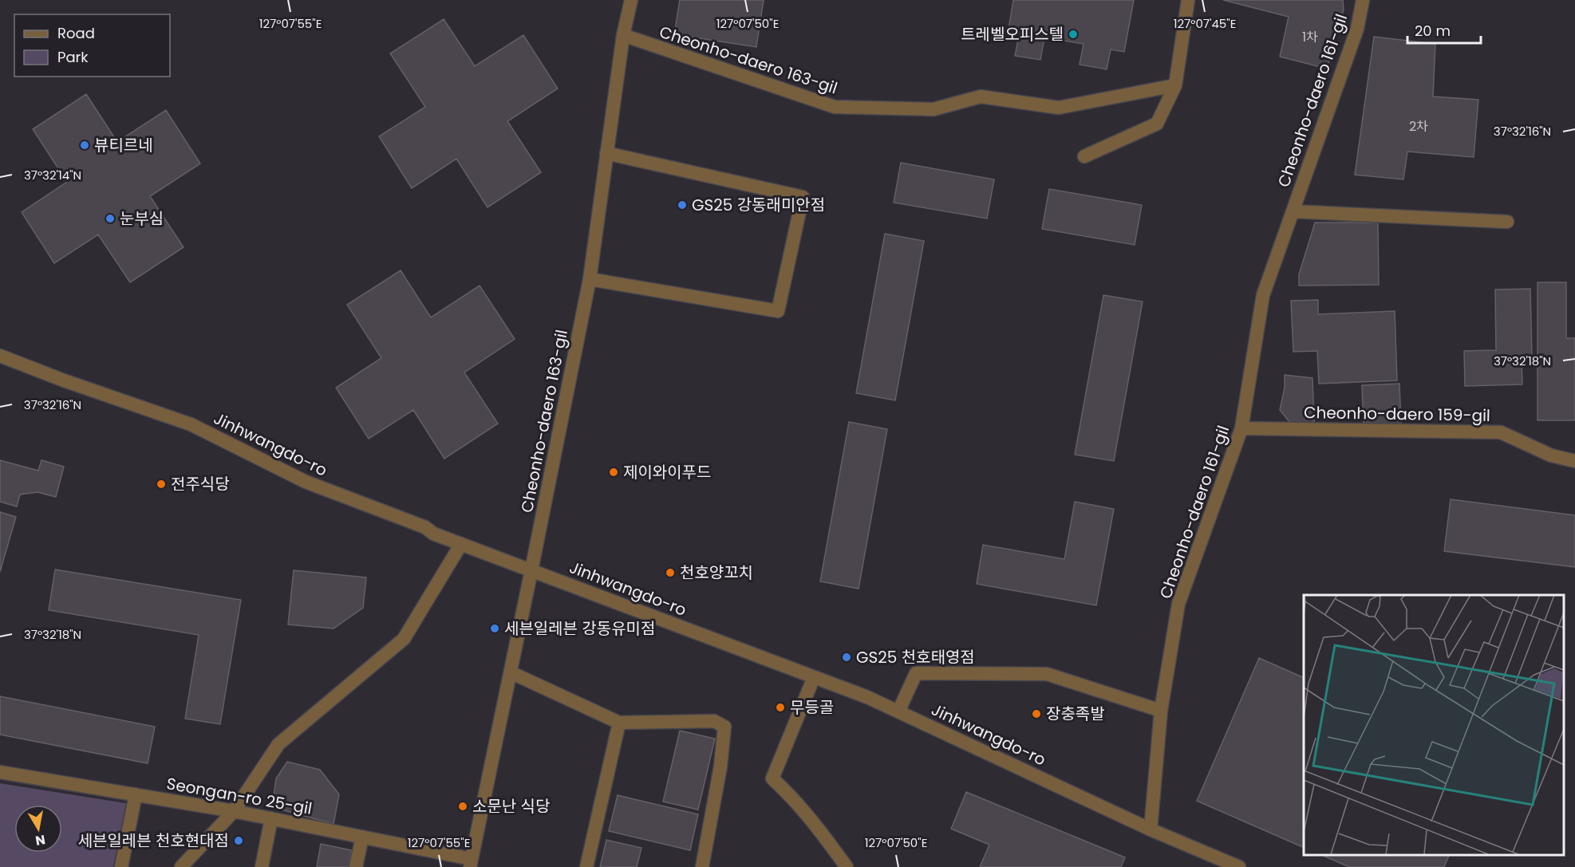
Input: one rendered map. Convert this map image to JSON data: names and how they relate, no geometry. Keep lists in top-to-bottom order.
{
  "streets": {
    "street": [
      "Cheonho-daero 163-gil",
      "Cheonho-daero 161-gil",
      "Cheonho-daero 159-gil",
      "Jinhwangdo-ro",
      "Seongan-ro 25-gil"
    ]
  },
  "crossings": [
    ["Cheonho-daero 163-gil", "Jinhwangdo-ro"],
    ["Cheonho-daero 163-gil", "Seongan-ro 25-gil"],
    ["Cheonho-daero 161-gil", "Cheonho-daero 159-gil"],
    ["Cheonho-daero 161-gil", "Jinhwangdo-ro"]
  ],
  "places": [
    "트레벨오피스텔",
    "뷰티르네",
    "GS25 강동래미안점",
    "눈부심",
    "제이와이푸드",
    "전주식당",
    "천호양꼬치",
    "세븐일레븐 강동유미점",
    "GS25 천호태영점",
    "무등골",
    "장충족발",
    "소문난 식당",
    "세븐일레븐 천호현대점"
  ],
  "house_numbers": ["1차", "2차"],
  "legend": ["Road", "Park"],
  "scale_bar": "20 m",
  "north": "bottom",
  "coordinates": [
    "127°07'55\"E",
    "127°07'50\"E",
    "127°07'45\"E",
    "37°32'16\"N",
    "37°32'14\"N",
    "37°32'18\"N"
  ]
}
